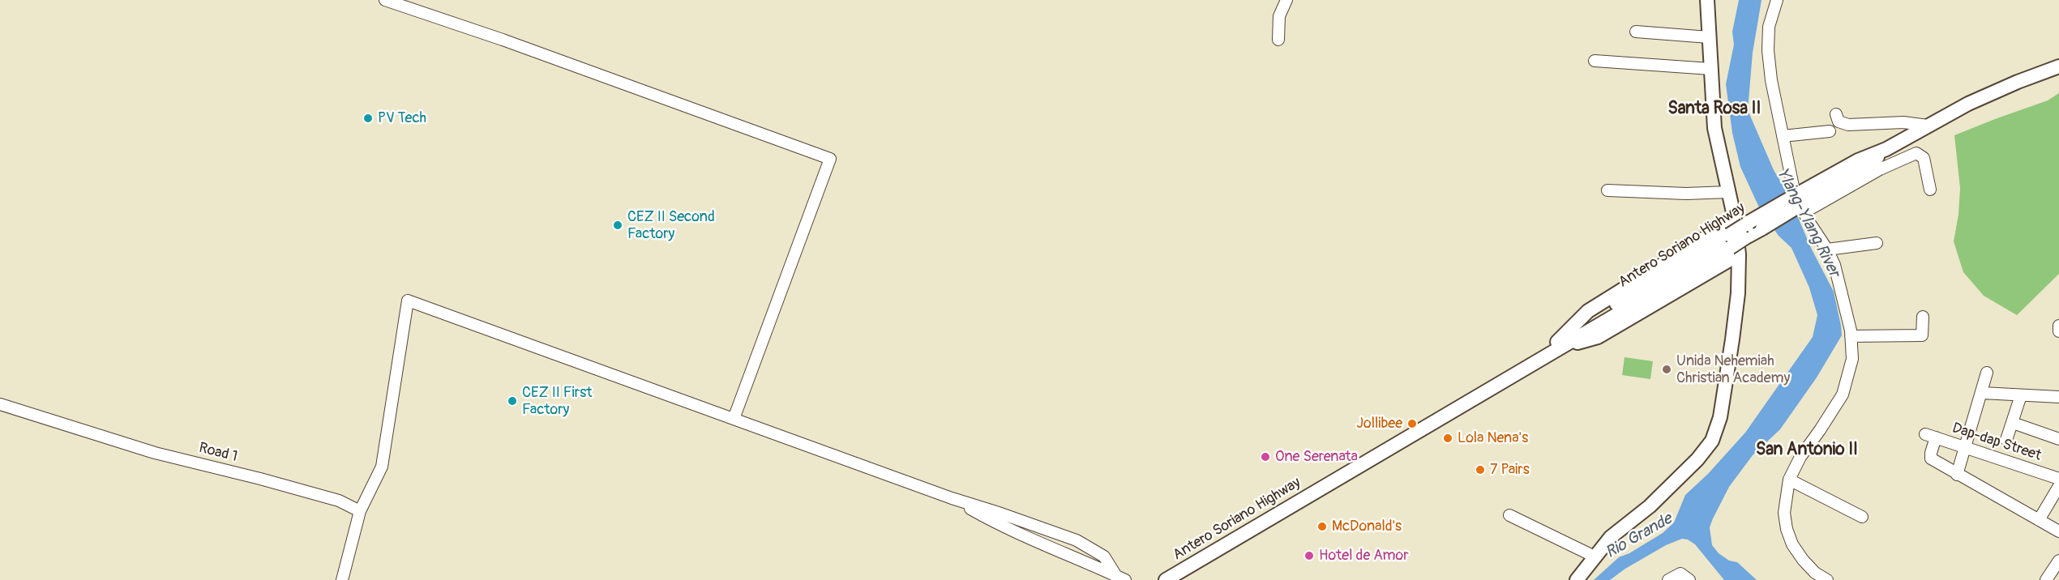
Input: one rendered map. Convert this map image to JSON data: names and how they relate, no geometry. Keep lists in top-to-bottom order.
{
  "streets": {
    "main road": ["Antero Soriano Highway"],
    "street": ["Dap-dap Street", "Road 1"]
  },
  "districts": ["Santa Rosa II", "San Antonio II"],
  "water": ["Ylang-Ylang River", "Rio Grande"],
  "places": [
    "PV Tech",
    "CEZ II Second Factory",
    "Unida Nehemiah Christian Academy",
    "CEZ II First Factory",
    "Jollibee",
    "Lola Nena's",
    "One Serenata",
    "7 Pairs",
    "McDonald's",
    "Hotel de Amor"
  ]
}
